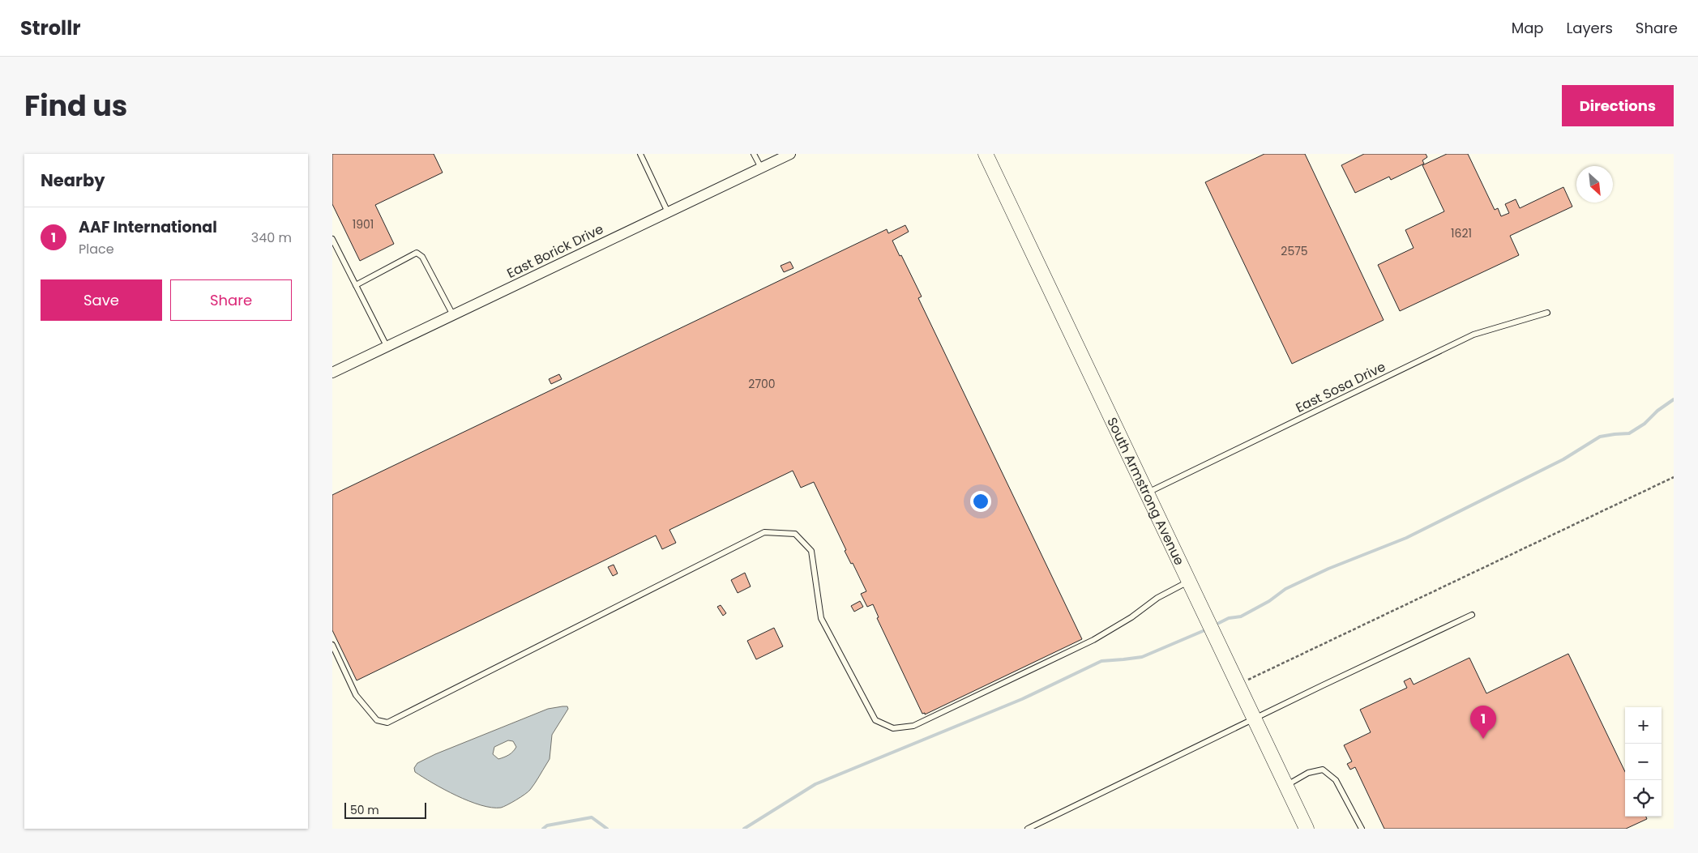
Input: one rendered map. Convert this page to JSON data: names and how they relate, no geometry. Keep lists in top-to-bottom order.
{
  "streets": {
    "street": ["East Borick Drive", "South Armstrong Avenue"],
    "lane": ["East Sosa Drive"]
  },
  "crossings": [
    ["East Sosa Drive", "South Armstrong Avenue"]
  ],
  "house_numbers": [
    "1901",
    "1621",
    "2575",
    "2700"
  ],
  "scale_bar": "50 m",
  "north": "bottom right",
  "page": {
    "header": "Strollr",
    "nav": ["Map", "Layers", "Share"],
    "title": "Find us",
    "buttons": [
      "Directions",
      ["Save", "Share"]
    ],
    "heading": "Nearby",
    "list": [
      {
        "mark": "1",
        "name": "AAF International",
        "note": "Place",
        "value": "340 m"
      }
    ],
    "pins": "1",
    "map_buttons": ["+", "−"],
    "scale": "50 m"
  }
}
